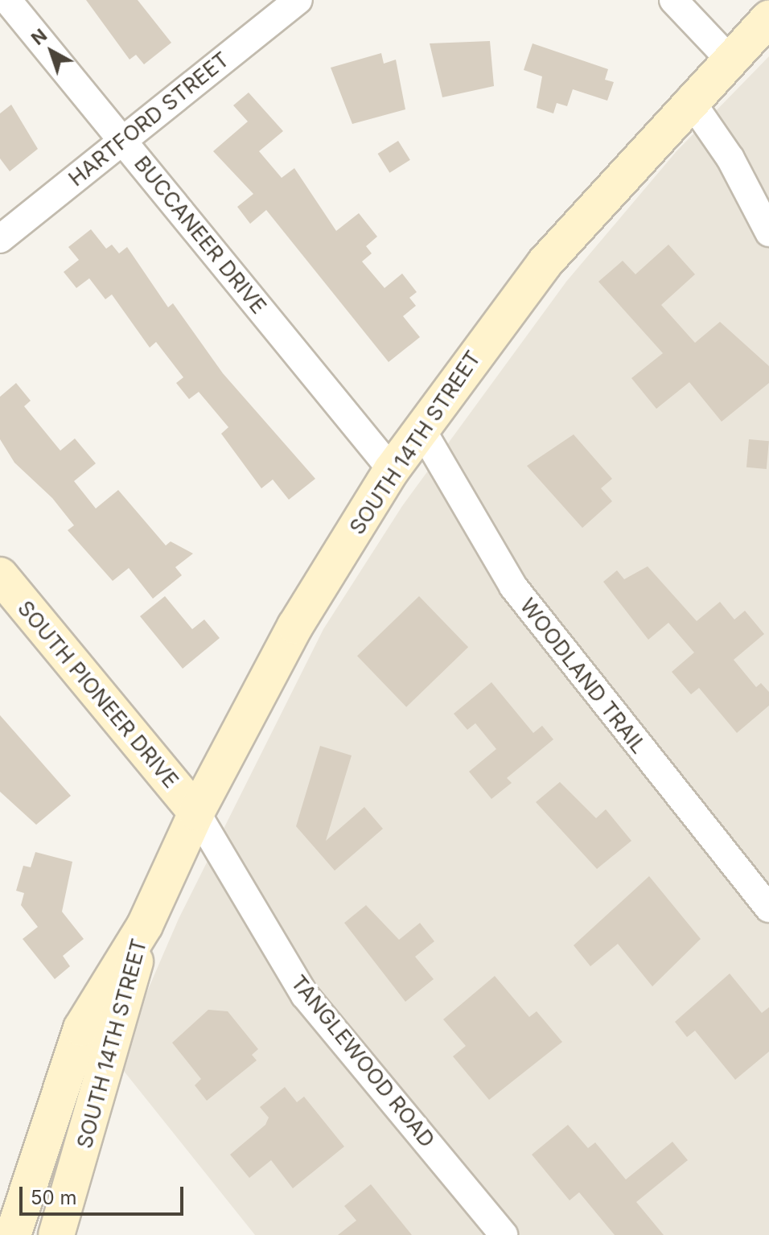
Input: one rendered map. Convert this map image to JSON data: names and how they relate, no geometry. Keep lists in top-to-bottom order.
{
  "streets": {
    "main road": ["SOUTH 14TH STREET", "SOUTH PIONEER DRIVE"],
    "street": [
      "HARTFORD STREET",
      "BUCCANEER DRIVE",
      "WOODLAND TRAIL",
      "TANGLEWOOD ROAD"
    ]
  },
  "crossings": [
    ["HARTFORD STREET", "BUCCANEER DRIVE"],
    ["BUCCANEER DRIVE", "SOUTH 14TH STREET"],
    ["SOUTH 14TH STREET", "WOODLAND TRAIL"],
    ["SOUTH 14TH STREET", "SOUTH PIONEER DRIVE"],
    ["SOUTH 14TH STREET", "TANGLEWOOD ROAD"],
    ["SOUTH PIONEER DRIVE", "TANGLEWOOD ROAD"]
  ],
  "scale_bar": "50 m",
  "north": "top left"
}
